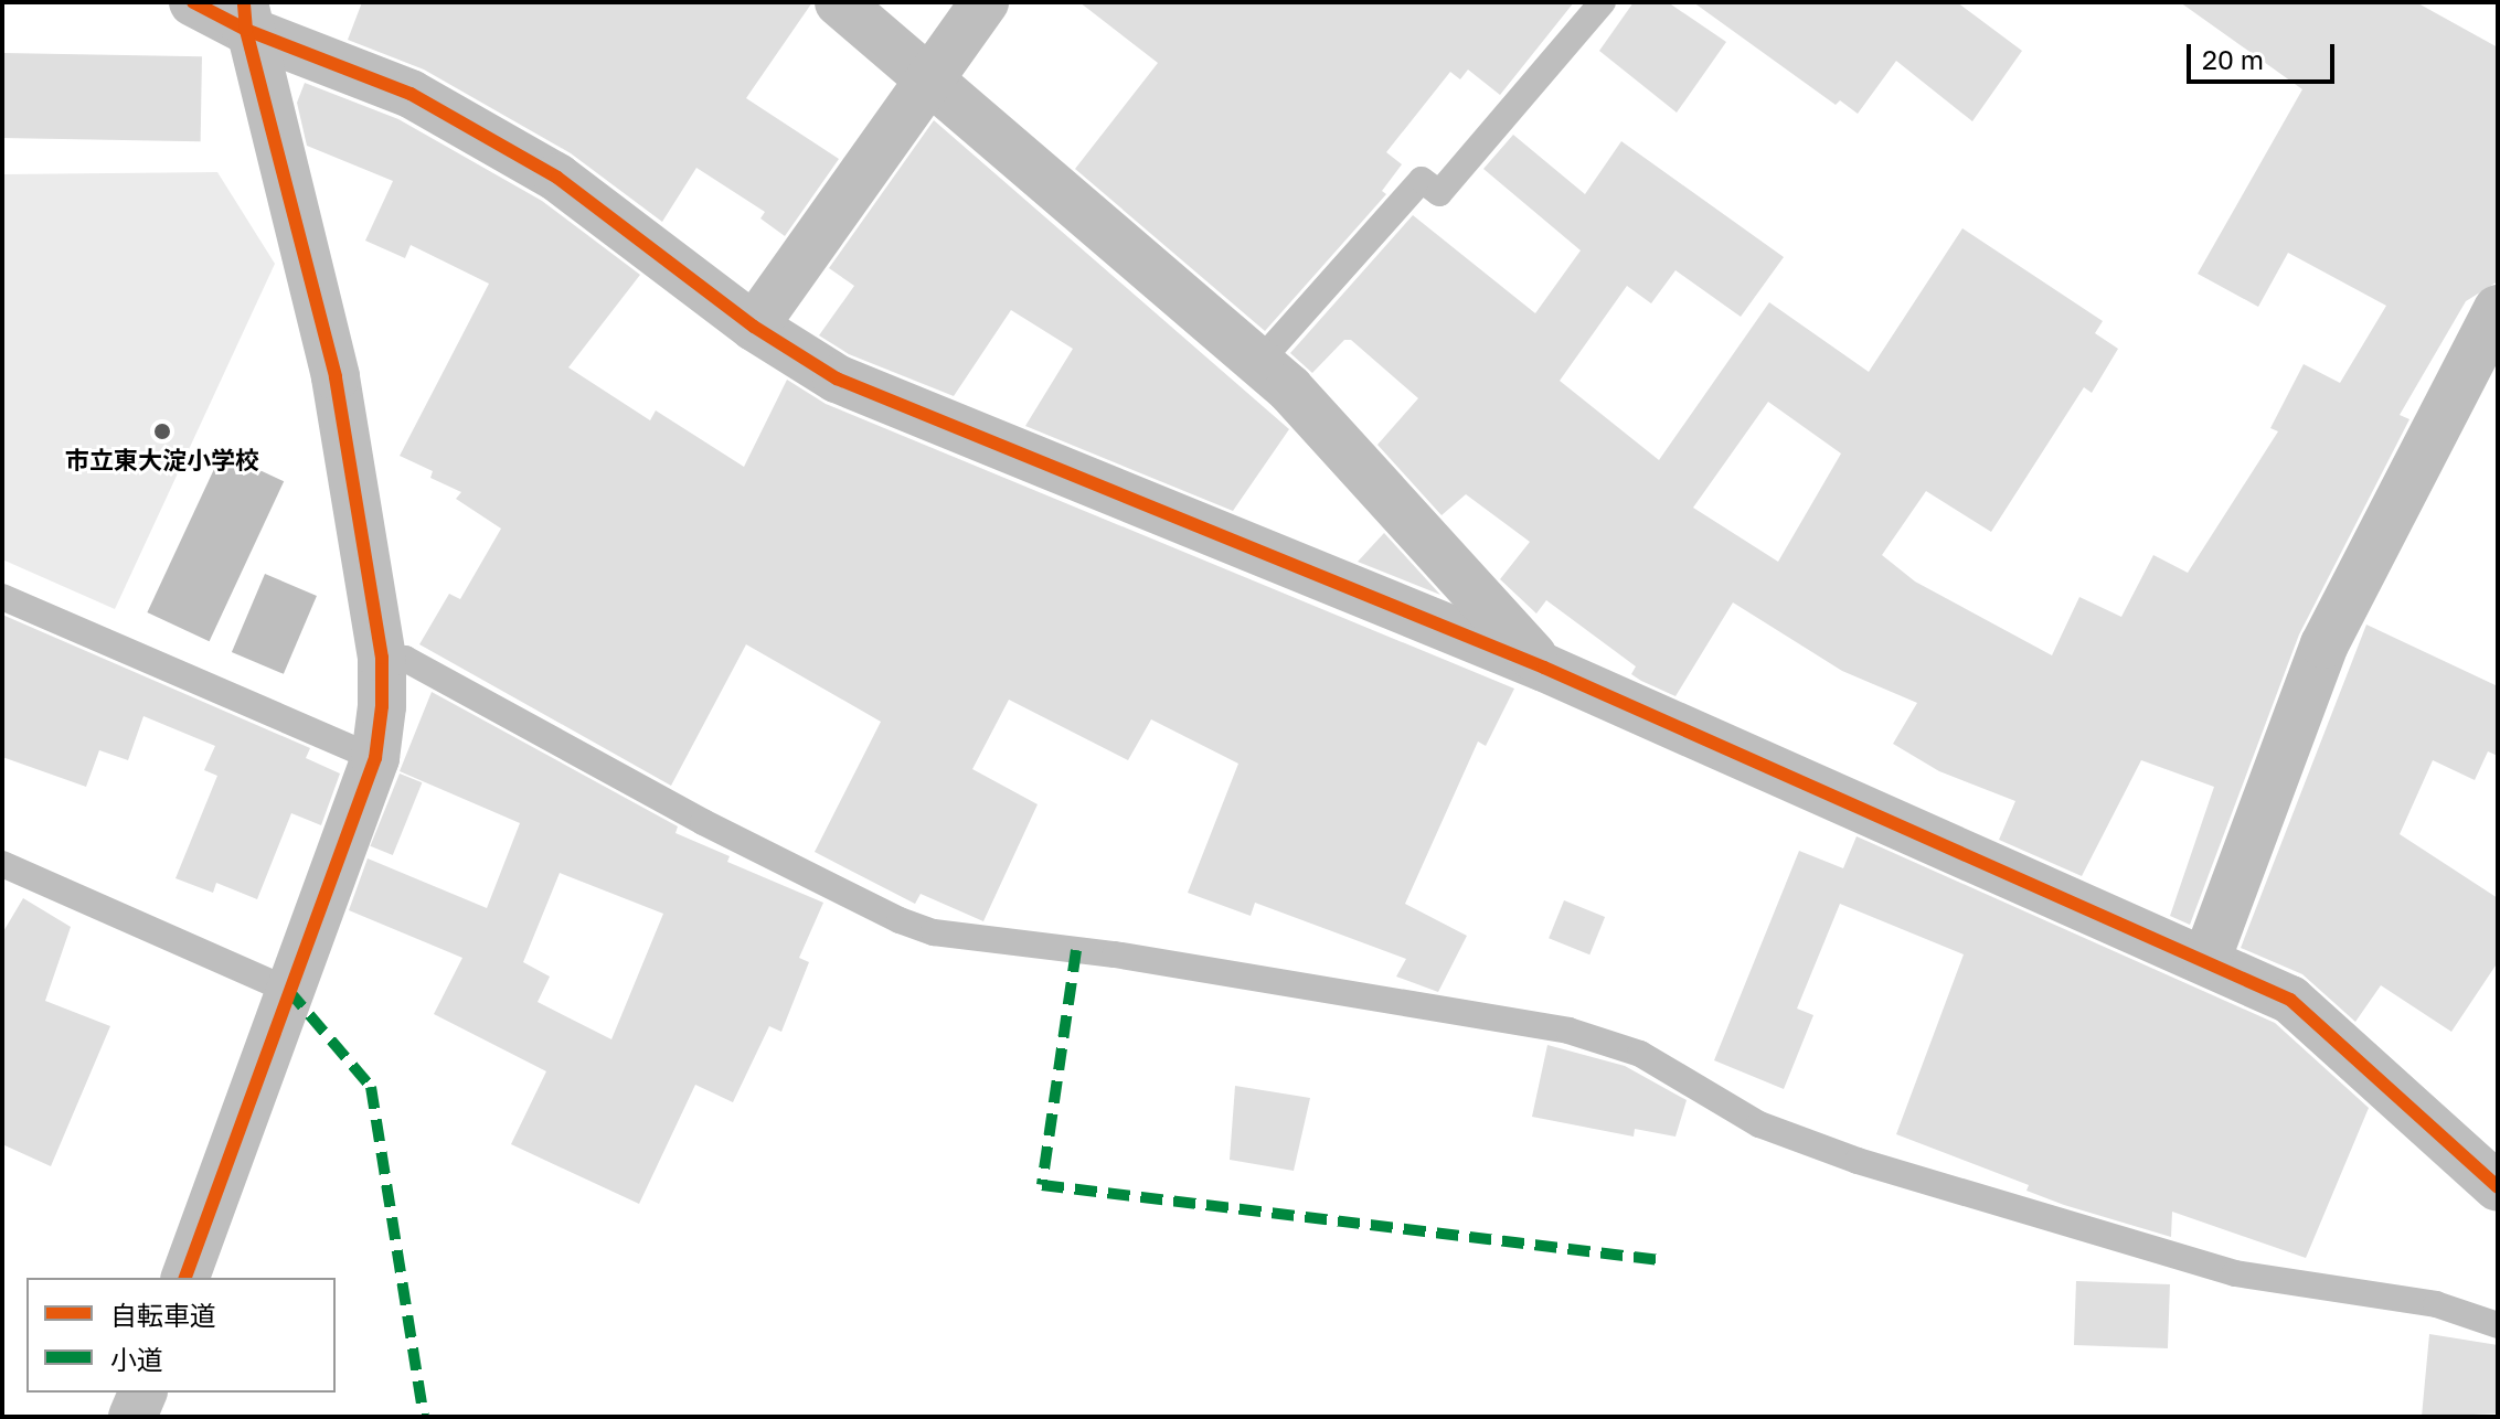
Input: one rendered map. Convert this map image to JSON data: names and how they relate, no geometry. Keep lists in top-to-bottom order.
{
  "places": ["市立東大淀小学校"],
  "legend": ["自転車道", "小道"],
  "scale_bar": "20 m"
}
